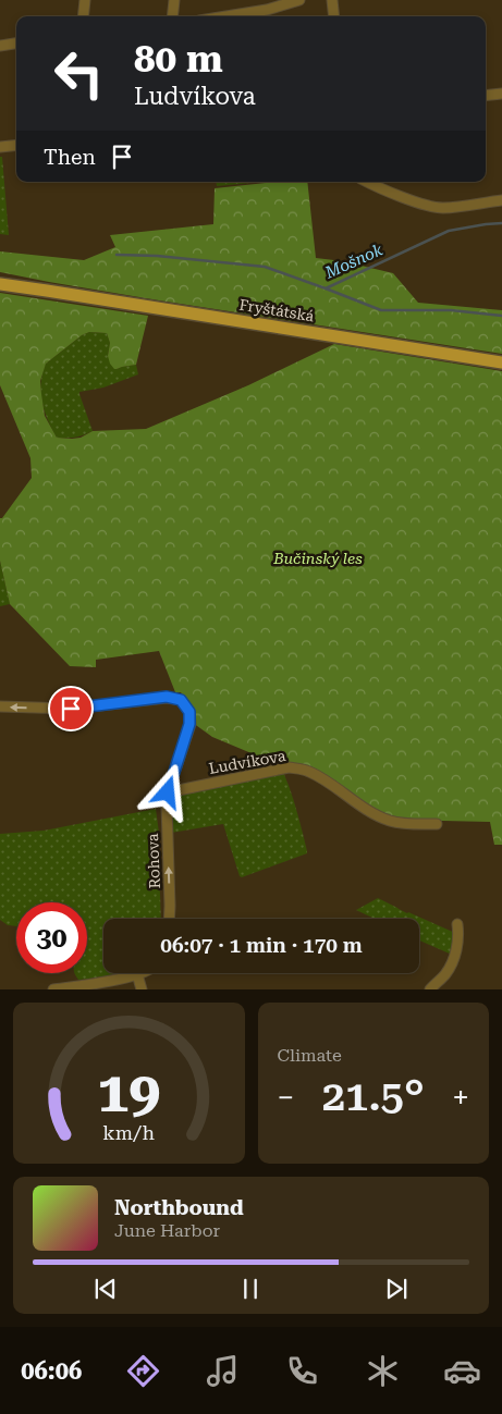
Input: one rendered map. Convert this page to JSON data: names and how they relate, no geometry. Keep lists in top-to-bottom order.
{
  "streets": {
    "main road": ["Fryštátská"],
    "street": ["Ludvíkova", "Rohova"]
  },
  "crossings": [
    ["Ludvíkova", "Rohova"]
  ],
  "one_way": ["Rohova"],
  "water": ["Mošnok"],
  "parks": ["Bučinský les"],
  "page": {
    "turn": ["80 m", "Ludvíkova"],
    "then": "Then",
    "limit": "30",
    "trip": "06:07 · 1 min · 170 m",
    "tile": "Climate",
    "heat": ["−", "21.5°", "+"],
    "song": ["Northbound", "June Harbor"],
    "tabs": "06:06",
    "gauge": ["19", "km/h"]
  }
}
